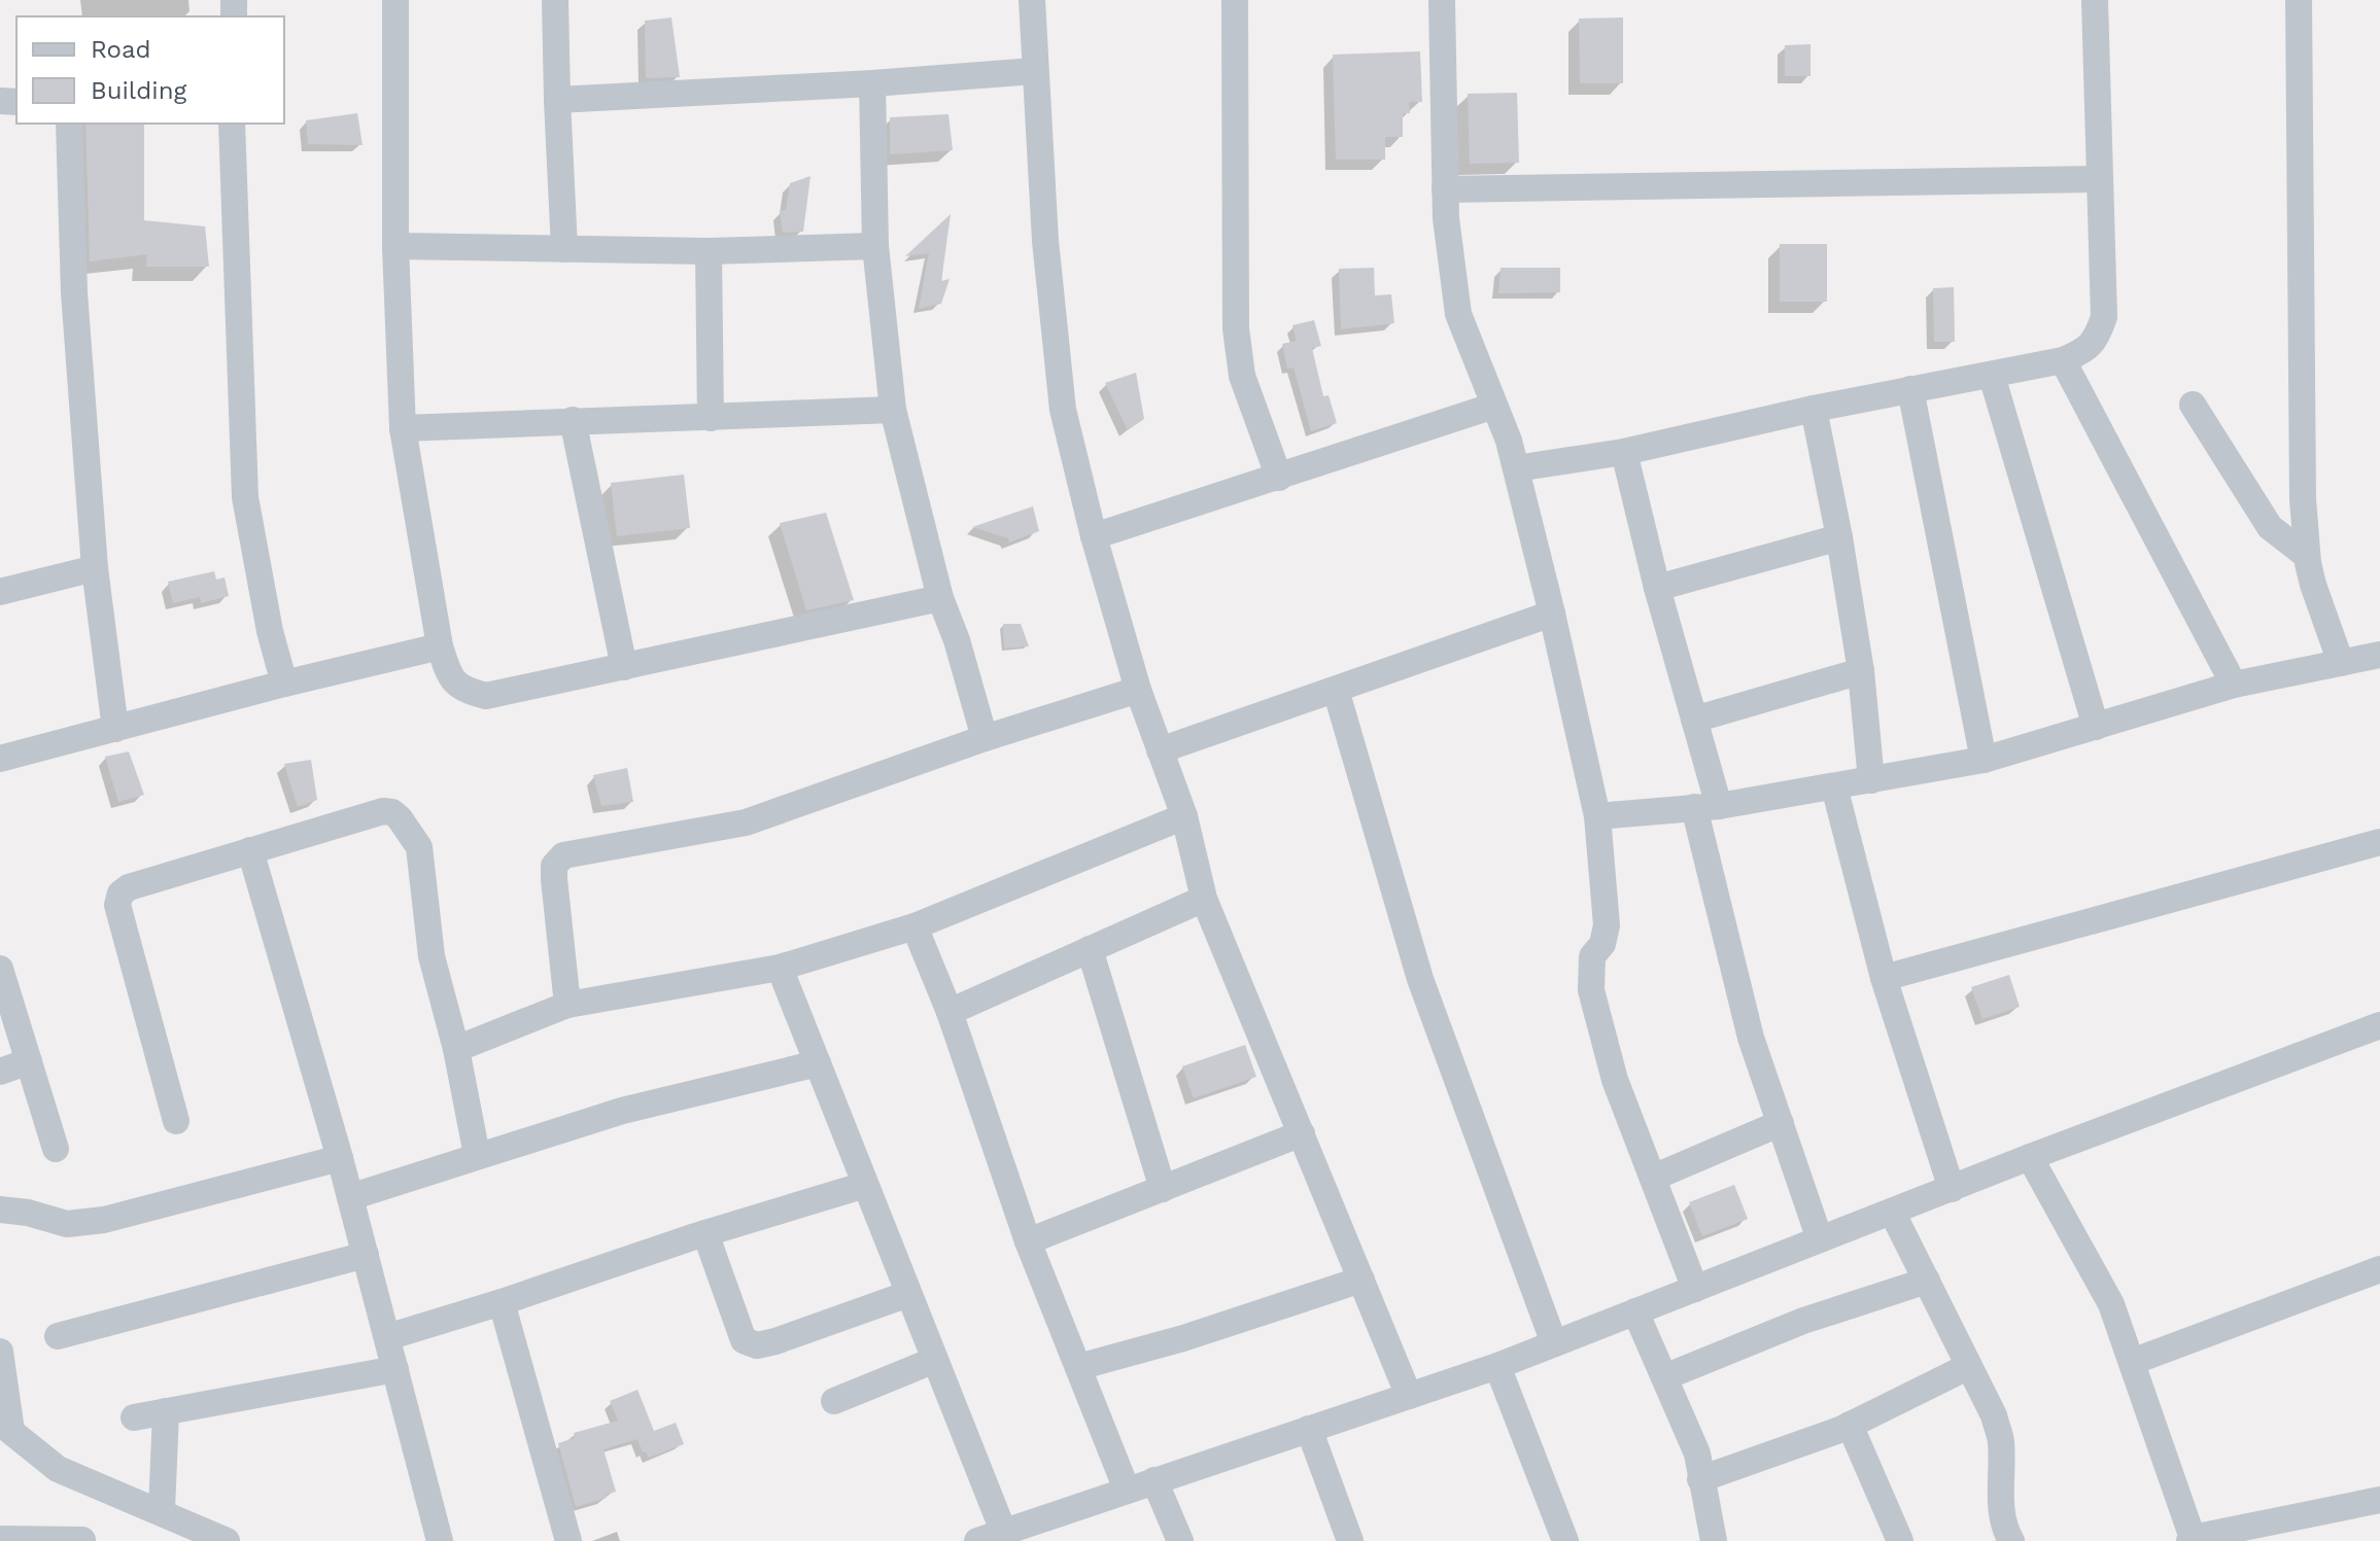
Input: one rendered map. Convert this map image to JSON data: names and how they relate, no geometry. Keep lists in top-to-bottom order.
{
  "legend": ["Road", "Building"]
}
